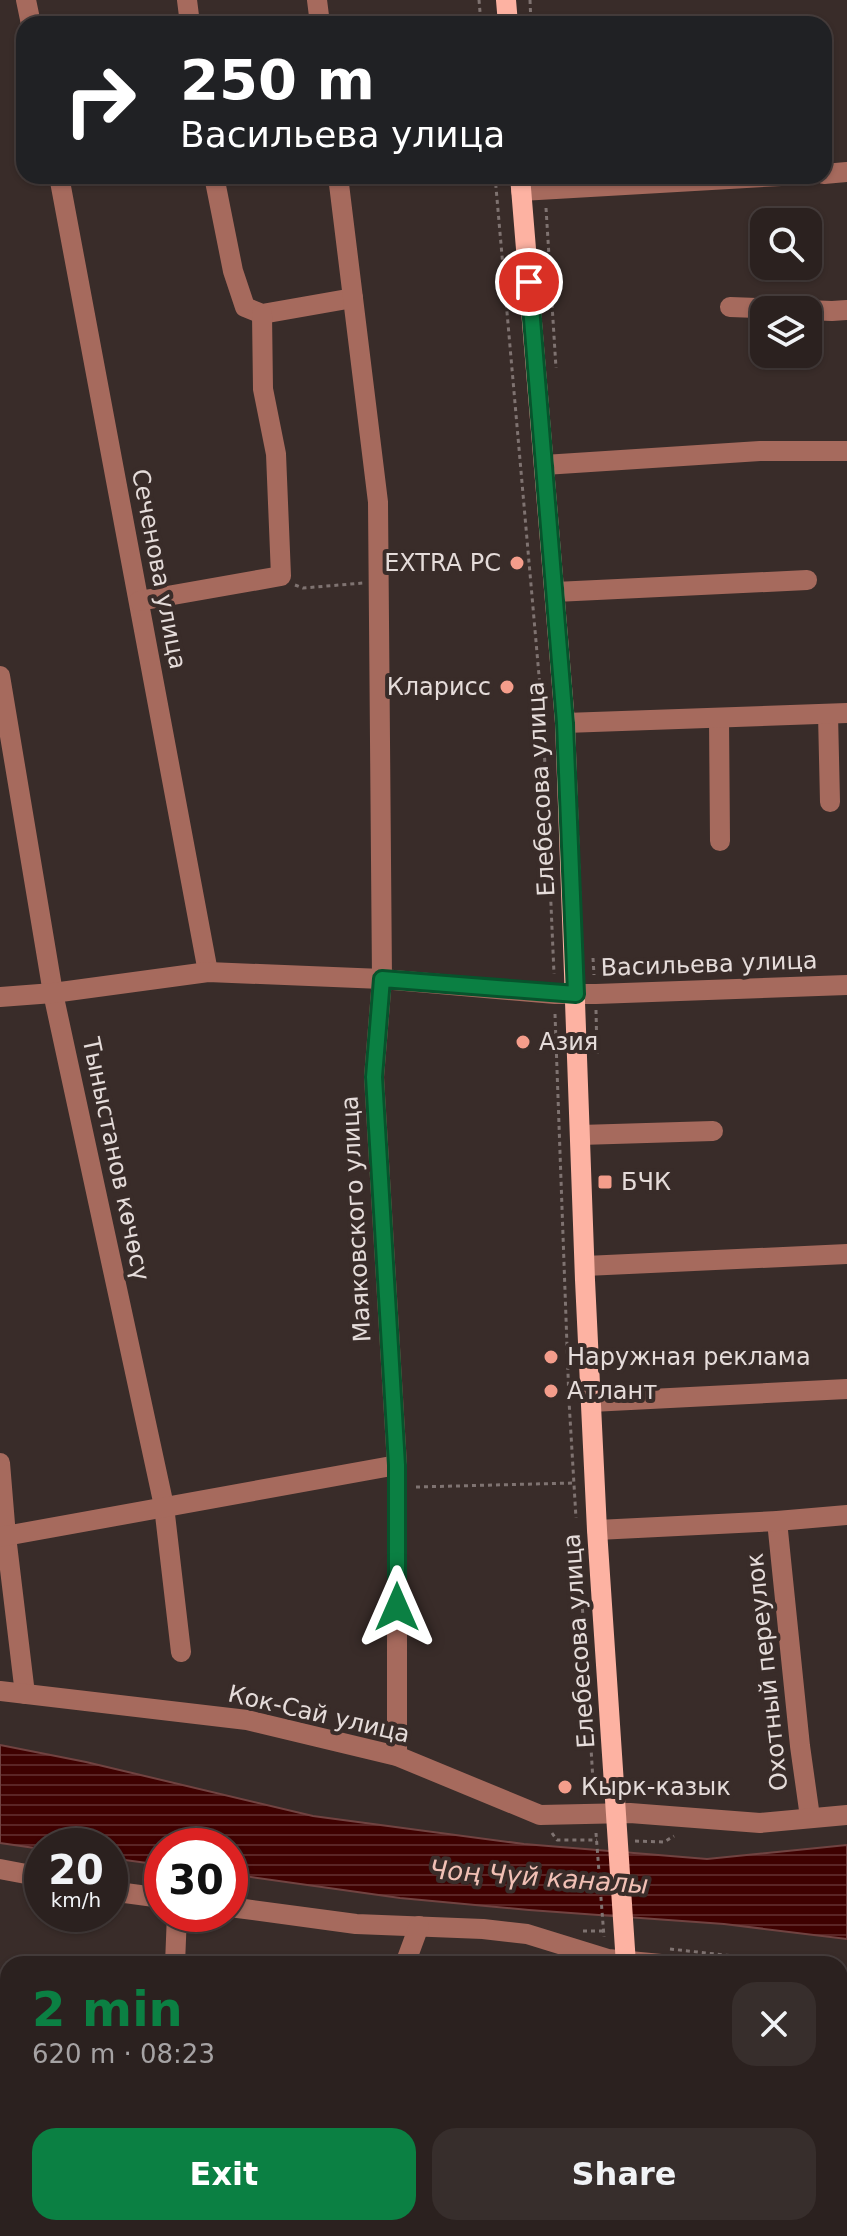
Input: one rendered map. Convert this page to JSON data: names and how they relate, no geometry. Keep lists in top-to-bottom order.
{
  "streets": {
    "main road": ["Елебесова улица"],
    "street": [
      "Сеченова улица",
      "Васильева улица",
      "Тыныстанов көчөсү",
      "Маяковского улица",
      "Охотный переулок",
      "Кок-Сай улица"
    ]
  },
  "crossings": [
    ["Сеченова улица", "Васильева улица"],
    ["Елебесова улица", "Васильева улица"],
    ["Елебесова улица", "Кок-Сай улица"],
    ["Васильева улица", "Тыныстанов көчөсү"],
    ["Васильева улица", "Маяковского улица"],
    ["Маяковского улица", "Кок-Сай улица"],
    ["Охотный переулок", "Кок-Сай улица"]
  ],
  "water": ["Чоң Чүй каналы"],
  "places": {
    "other": [
      "EXTRA PC",
      "Кларисс",
      "Азия",
      "Наружная реклама",
      "Атлант",
      "Кырк-казык"
    ],
    "transit": ["БЧК"]
  },
  "page": {
    "turn": ["250 m", "Васильева улица"],
    "speed": "20 km/h",
    "limit": "30",
    "heading": ["2 min", "620 m · 08:23"],
    "buttons": ["Exit", "Share"]
  }
}
